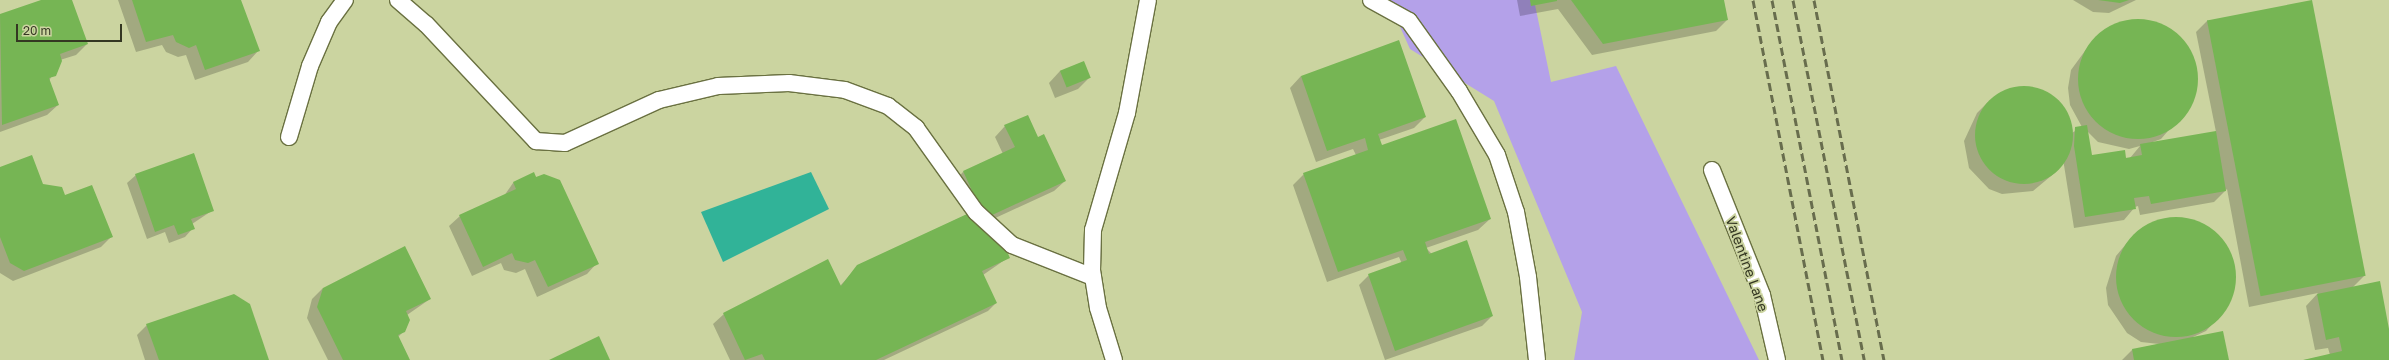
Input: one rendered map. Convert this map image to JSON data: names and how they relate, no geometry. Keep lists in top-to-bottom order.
{
  "streets": {
    "lane": ["Valentine Lane"]
  },
  "scale_bar": "20 m"
}
